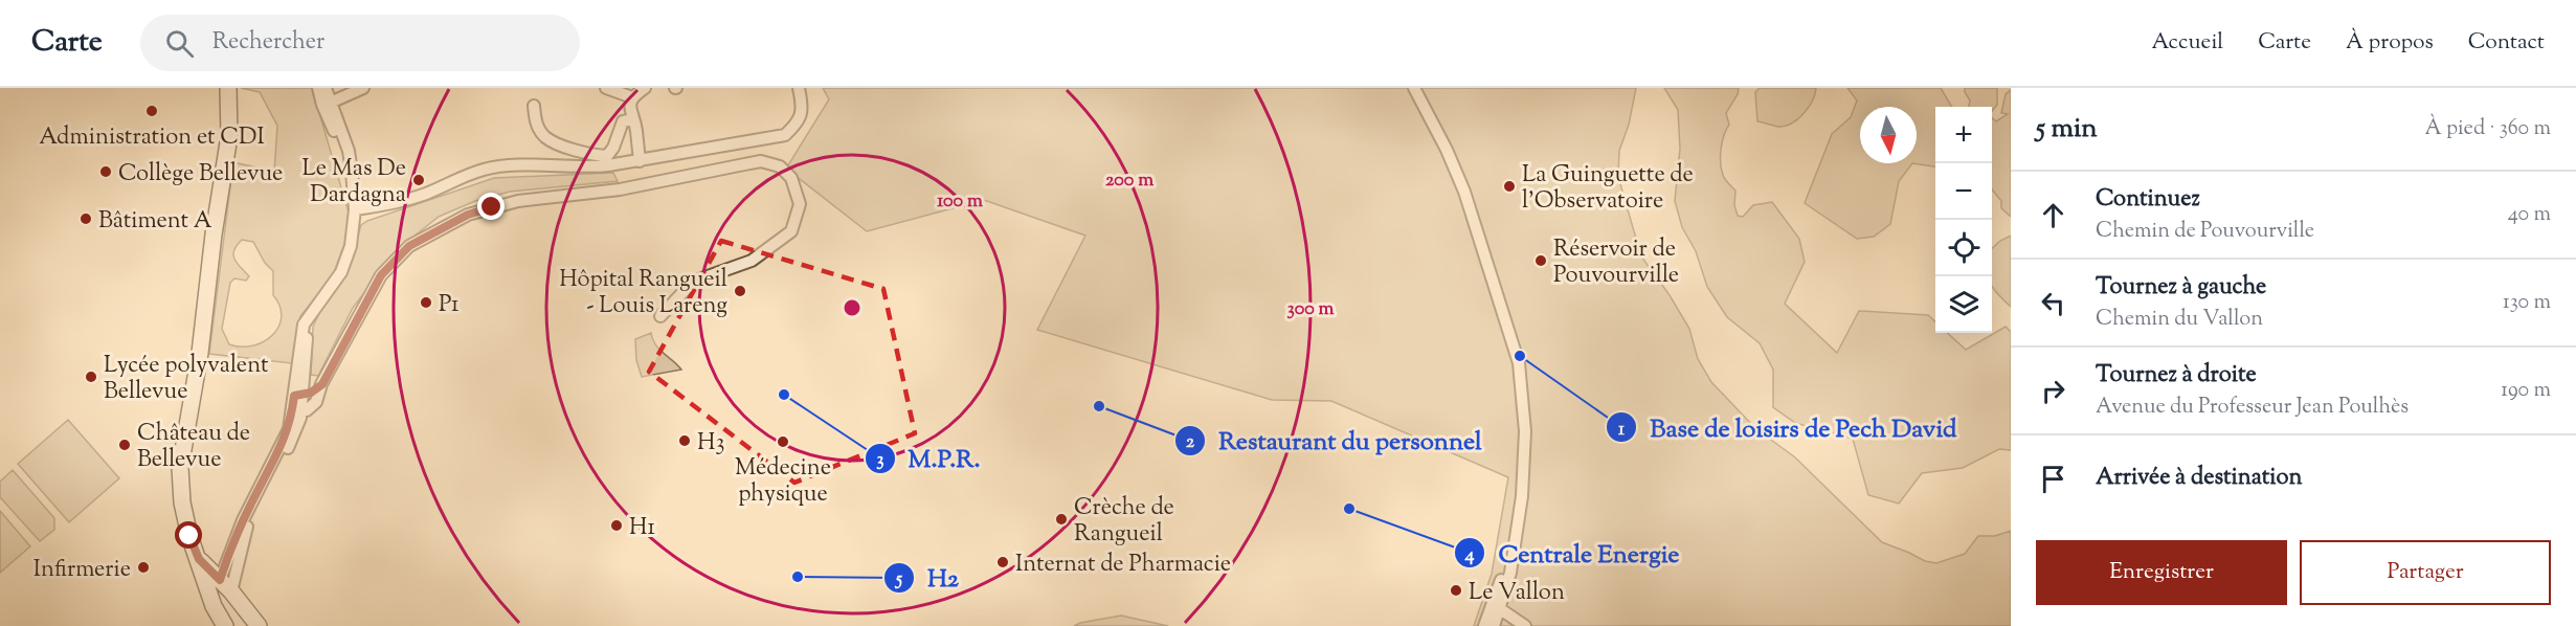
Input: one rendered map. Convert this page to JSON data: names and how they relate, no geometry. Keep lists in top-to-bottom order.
{
  "places": [
    "Administration et CDI",
    "Collège Bellevue",
    "Le Mas De Dardagna",
    "La Guinguette de l'Observatoire",
    "Bâtiment A",
    "Réservoir de Pouvourville",
    "Hôpital Rangueil - Louis Lareng",
    "P1",
    "Base de loisirs de Pech David",
    "Lycée polyvalent Bellevue",
    "M.P.R.",
    "Restaurant du personnel",
    "H3",
    "Médecine physique",
    "Château de Bellevue",
    "Centrale Energie",
    "Crèche de Rangueil",
    "H1",
    "Internat de Pharmacie",
    "Infirmerie",
    "H2",
    "Le Vallon"
  ],
  "north": "bottom",
  "page": {
    "header": "Carte",
    "search": "Rechercher",
    "nav": [
      "Accueil",
      "Carte",
      "À propos",
      "Contact"
    ],
    "heading": ["5 min", "À pied · 360 m"],
    "map_buttons": ["+", "−"],
    "list": [
      ["Continuez", "Chemin de Pouvourville", "40 m"],
      ["Tournez à gauche", "Chemin du Vallon", "130 m"],
      ["Tournez à droite", "Avenue du Professeur Jean Poulhès", "190 m"],
      "Arrivée à destination"
    ],
    "buttons": ["Enregistrer", "Partager"]
  },
  "rings": ["200 m", "100 m", "300 m"]
}
